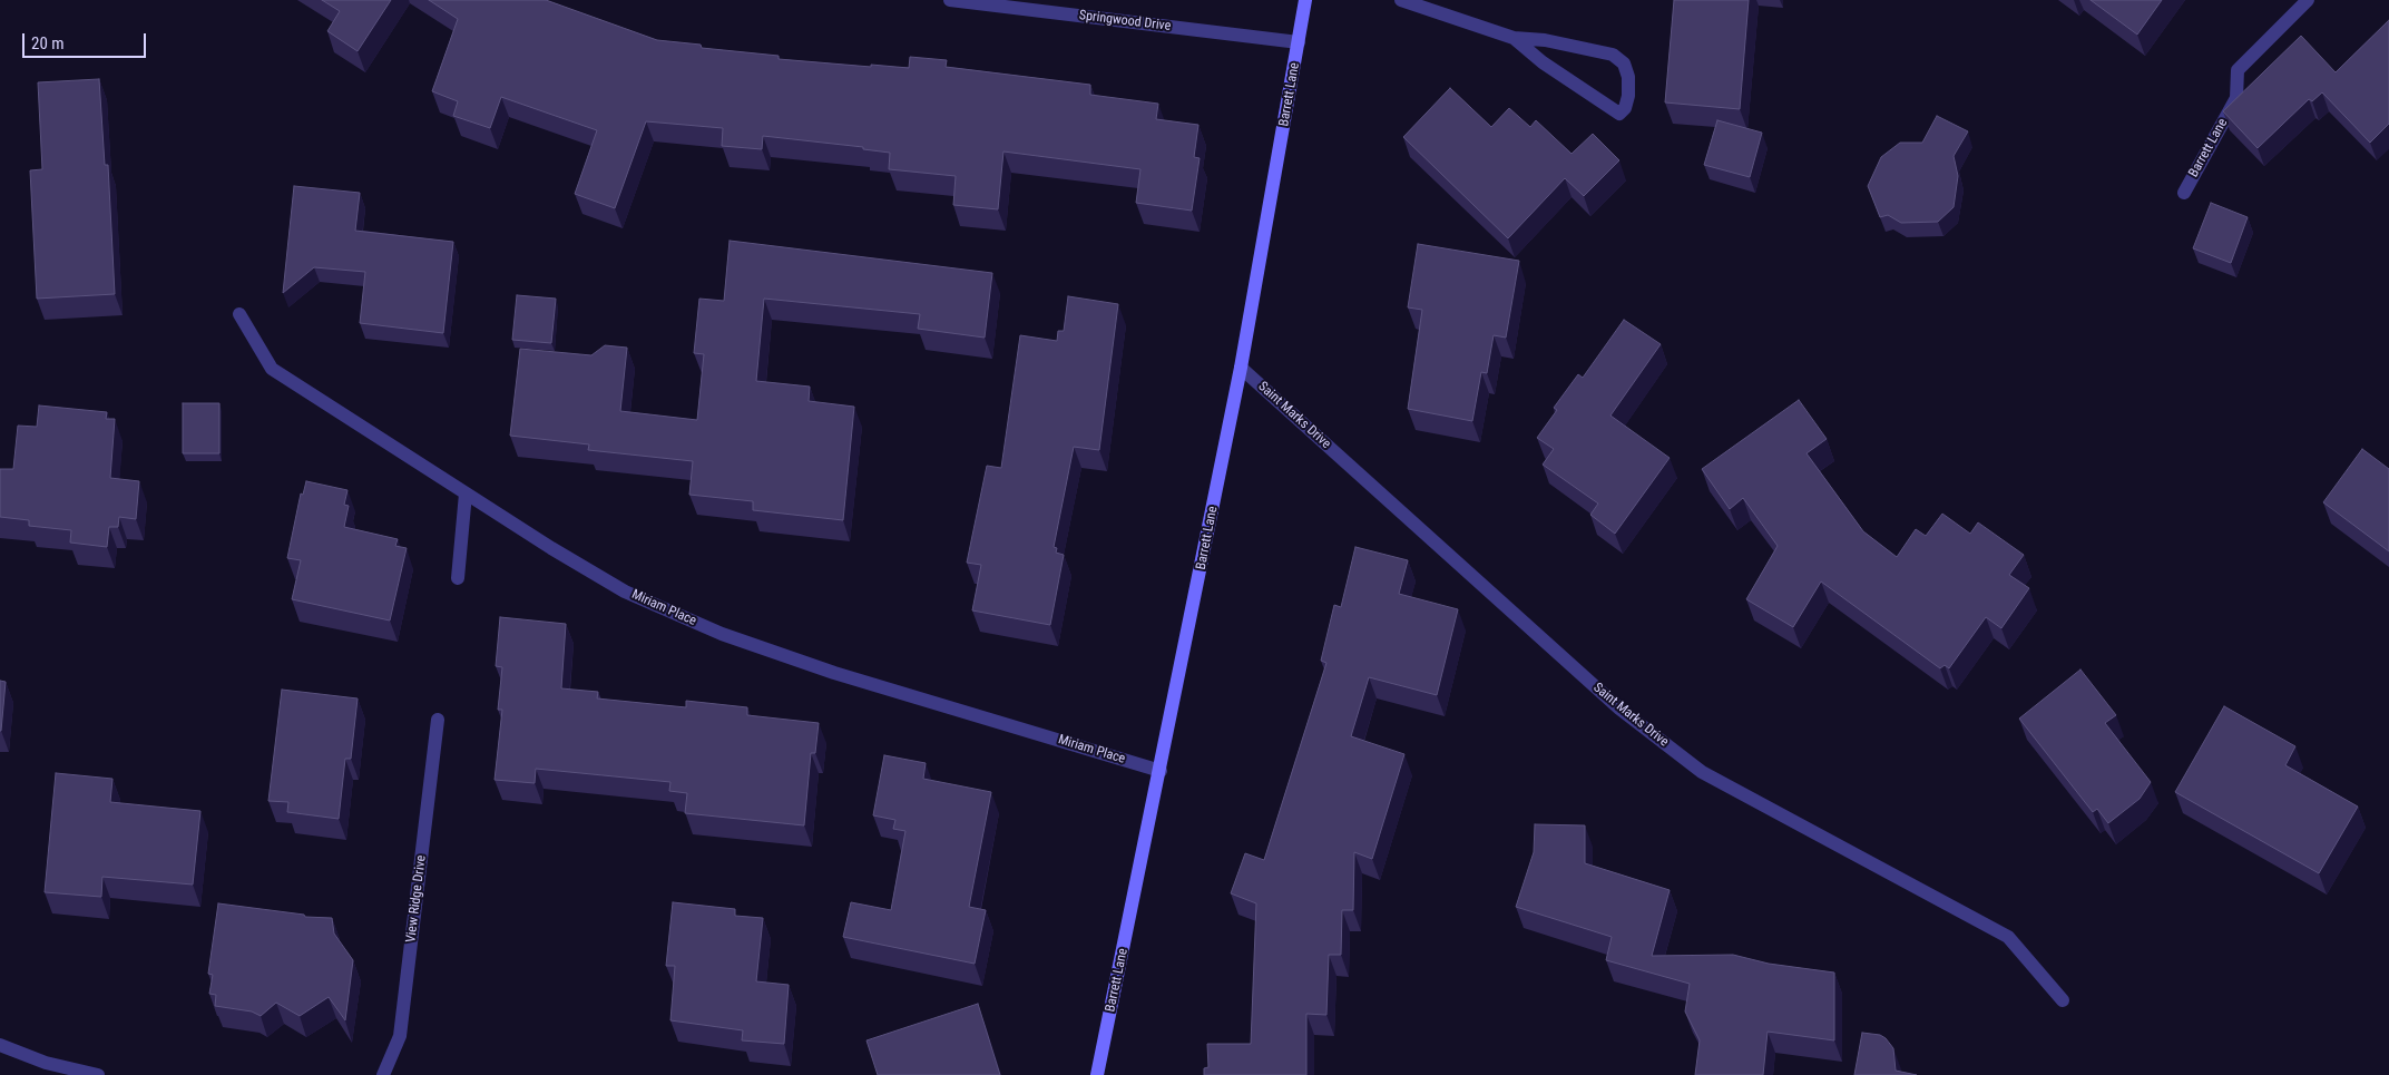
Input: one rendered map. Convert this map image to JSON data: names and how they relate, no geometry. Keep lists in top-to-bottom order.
{
  "streets": {
    "street": [
      "Springwood Drive",
      "Barrett Lane",
      "Saint Marks Drive",
      "Miriam Place",
      "View Ridge Drive"
    ]
  },
  "crossings": [
    ["Springwood Drive", "Barrett Lane"],
    ["Barrett Lane", "Saint Marks Drive"],
    ["Barrett Lane", "Miriam Place"]
  ],
  "scale_bar": "20 m"
}
